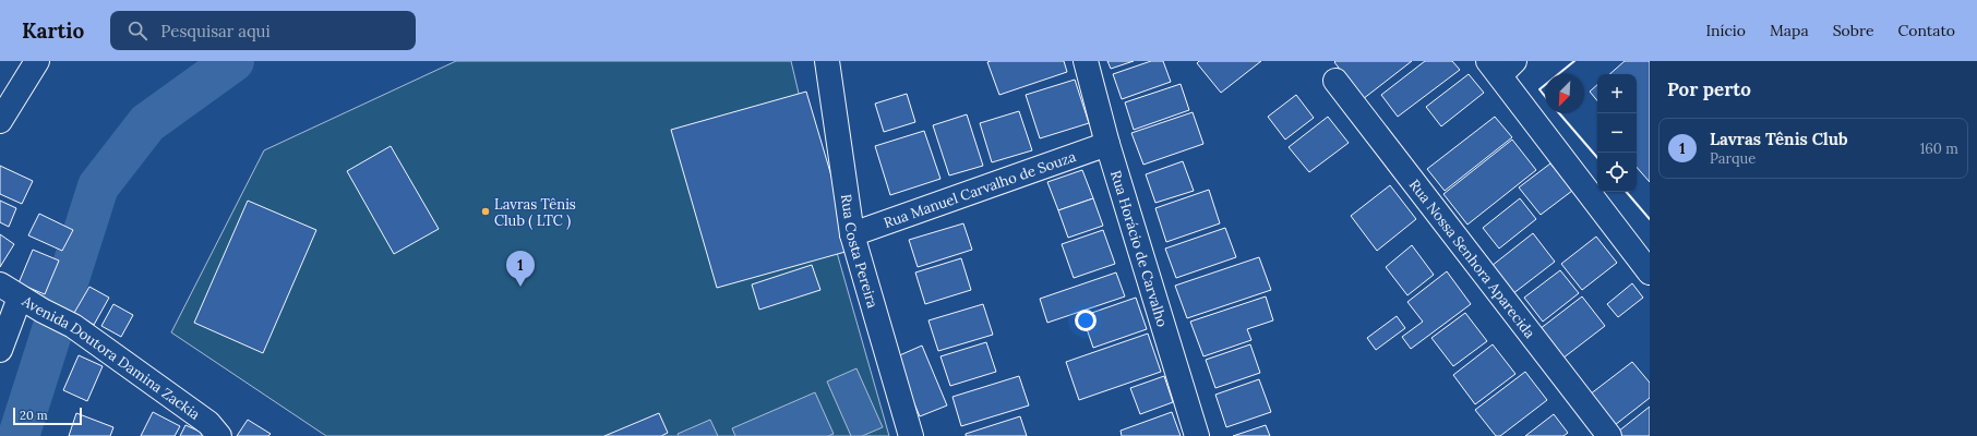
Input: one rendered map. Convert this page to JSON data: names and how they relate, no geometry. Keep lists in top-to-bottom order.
{
  "streets": {
    "street": [
      "Rua Manuel Carvalho de Souza",
      "Rua Horácio de Carvalho",
      "Rua Costa Pereira",
      "Rua Nossa Senhora Aparecida",
      "Avenida Doutora Damina Zackia"
    ]
  },
  "crossings": [
    ["Rua Manuel Carvalho de Souza", "Rua Horácio de Carvalho"],
    ["Rua Manuel Carvalho de Souza", "Rua Costa Pereira"]
  ],
  "places": ["Lavras Tênis Club ( LTC )"],
  "scale_bar": "20 m",
  "north": "bottom left",
  "page": {
    "header": "Kartio",
    "search": "Pesquisar aqui",
    "nav": [
      "Início",
      "Mapa",
      "Sobre",
      "Contato"
    ],
    "heading": "Por perto",
    "map_buttons": ["+", "−"],
    "list": [
      {
        "mark": "1",
        "name": "Lavras Tênis Club",
        "note": "Parque",
        "value": "160 m"
      }
    ],
    "pins": "1",
    "scale": "20 m"
  }
}
